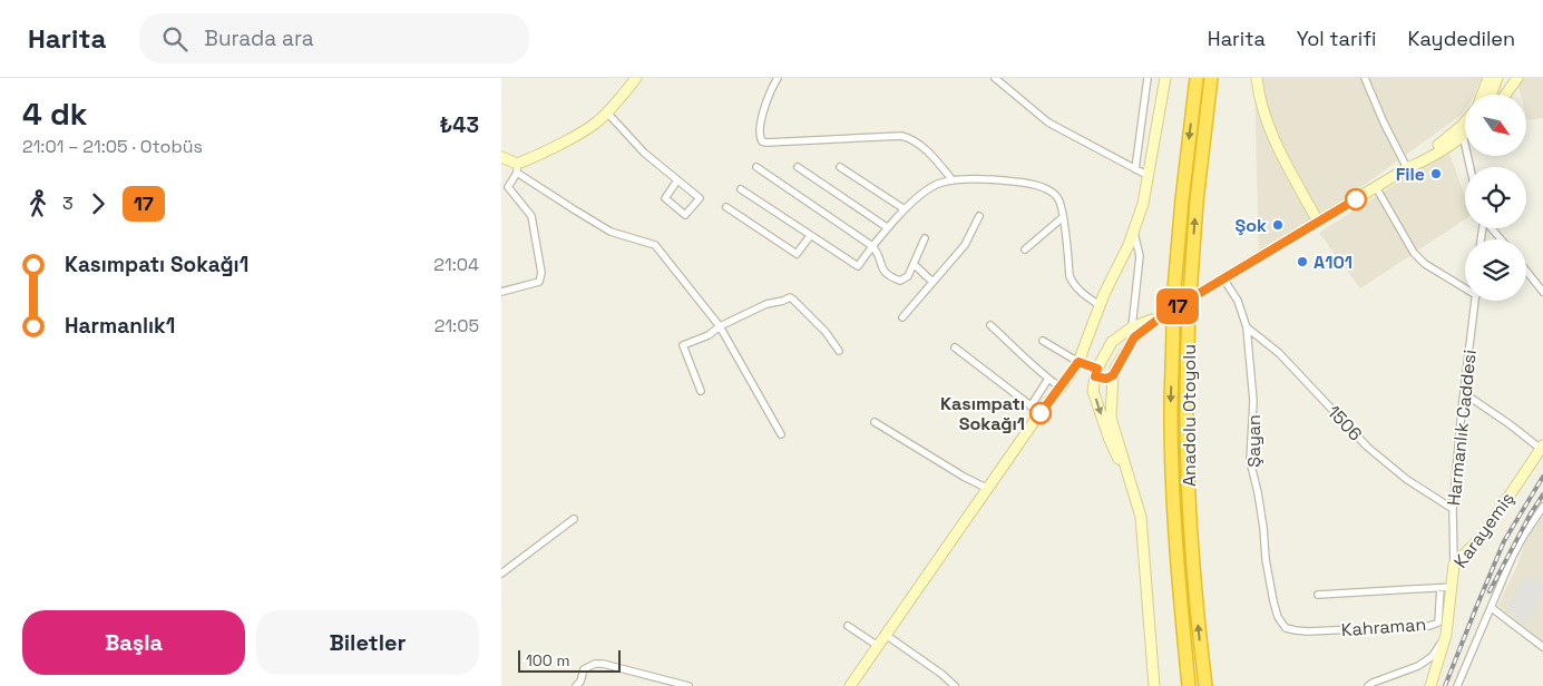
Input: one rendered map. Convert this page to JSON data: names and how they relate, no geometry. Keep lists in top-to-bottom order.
{
  "streets": {
    "highway": ["Anadolu Otoyolu"],
    "main road": ["Karayemiş"],
    "street": [
      "1506",
      "Harmanlık Caddesi",
      "Şayan",
      "Kahraman"
    ]
  },
  "crossings": [
    ["1506", "Harmanlık Caddesi"],
    ["1506", "Şayan"],
    ["Harmanlık Caddesi", "Karayemiş"],
    ["Şayan", "Kahraman"]
  ],
  "places": [
    "File",
    "Şok",
    "A101",
    "Kasımpatı Sokağı1"
  ],
  "lines": ["bus line 17"],
  "scale_bar": "100 m",
  "north": "bottom right",
  "page": {
    "header": "Harita",
    "search": "Burada ara",
    "nav": ["Harita", "Yol tarifi", "Kaydedilen"],
    "heading": ["4 dk", "21:01 – 21:05 · Otobüs", "₺43"],
    "on_map": "17",
    "legs": ["3", "17"],
    "list": [
      {
        "name": "Kasımpatı Sokağı1",
        "value": "21:04"
      },
      {
        "name": "Harmanlık1",
        "value": "21:05"
      }
    ],
    "buttons": ["Başla", "Biletler"],
    "scale": "100 m"
  }
}
